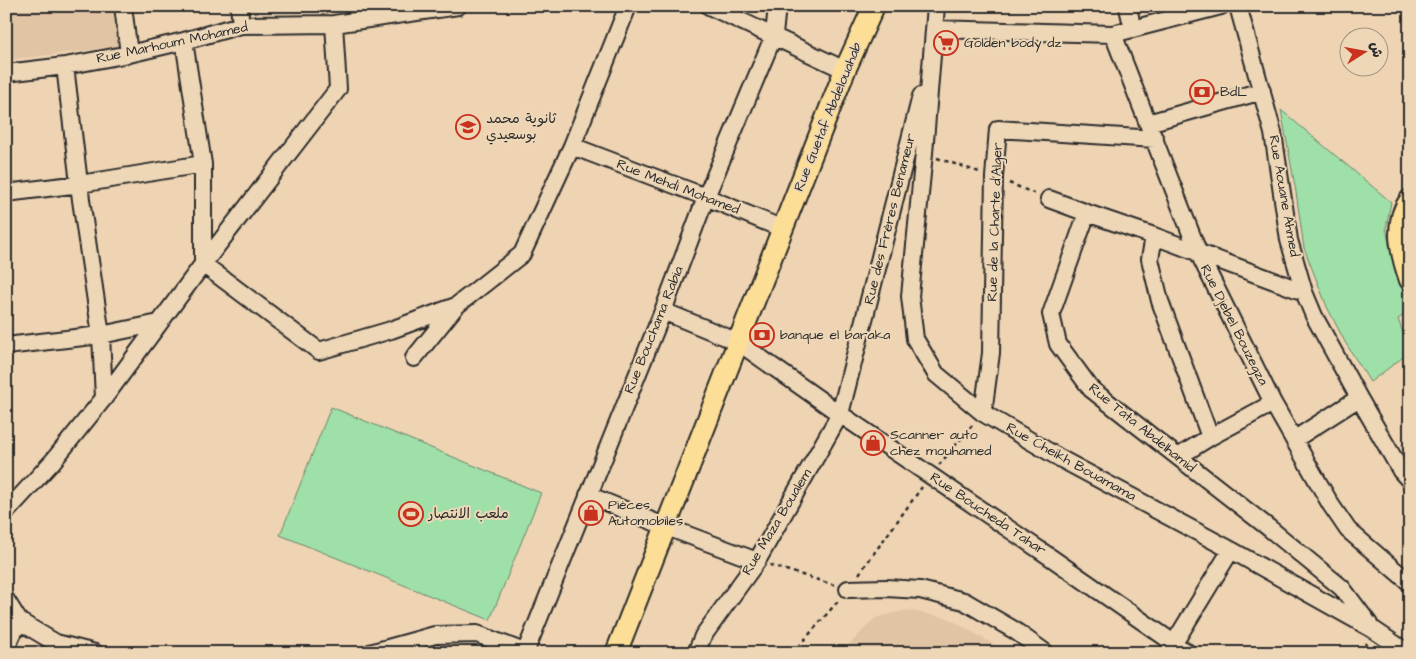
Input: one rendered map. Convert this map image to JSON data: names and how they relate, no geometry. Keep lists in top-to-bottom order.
{
  "streets": {
    "main road": ["Rue Guetaf Abdelouahab"],
    "street": [
      "Rue Marhoum Mohamed",
      "Rue Mehdi Mohamed",
      "Rue Aouane Ahmed",
      "Rue des Frères Benameur",
      "Rue de la Charte d'Alger",
      "Rue Djebel Bouzegza",
      "Rue Bouchama Rabia",
      "Rue Tata Abdelhamid",
      "Rue Cheikh Bouamama",
      "Rue Boucheda Tahar",
      "Rue Maza Boualem"
    ]
  },
  "crossings": [
    ["Rue Guetaf Abdelouahab", "Rue Mehdi Mohamed"],
    ["Rue Guetaf Abdelouahab", "Rue Boucheda Tahar"],
    ["Rue Mehdi Mohamed", "Rue Bouchama Rabia"],
    ["Rue des Frères Benameur", "Rue Cheikh Bouamama"],
    ["Rue des Frères Benameur", "Rue Boucheda Tahar"],
    ["Rue des Frères Benameur", "Rue Maza Boualem"],
    ["Rue de la Charte d'Alger", "Rue Djebel Bouzegza"],
    ["Rue de la Charte d'Alger", "Rue Cheikh Bouamama"],
    ["Rue Bouchama Rabia", "Rue Boucheda Tahar"],
    ["Rue Tata Abdelhamid", "Rue Cheikh Bouamama"],
    ["Rue Boucheda Tahar", "Rue Maza Boualem"]
  ],
  "places": {
    "supermarket": ["Golden body dz"],
    "bank": ["BdL", "banque el baraka"],
    "school or university": ["ثانوية محمد بوسعيدي"],
    "shop": ["Scanner auto chez mouhamed", "Pièces Automobiles"],
    "sports": ["ملعب الانتصار"]
  },
  "north": "right"
}
